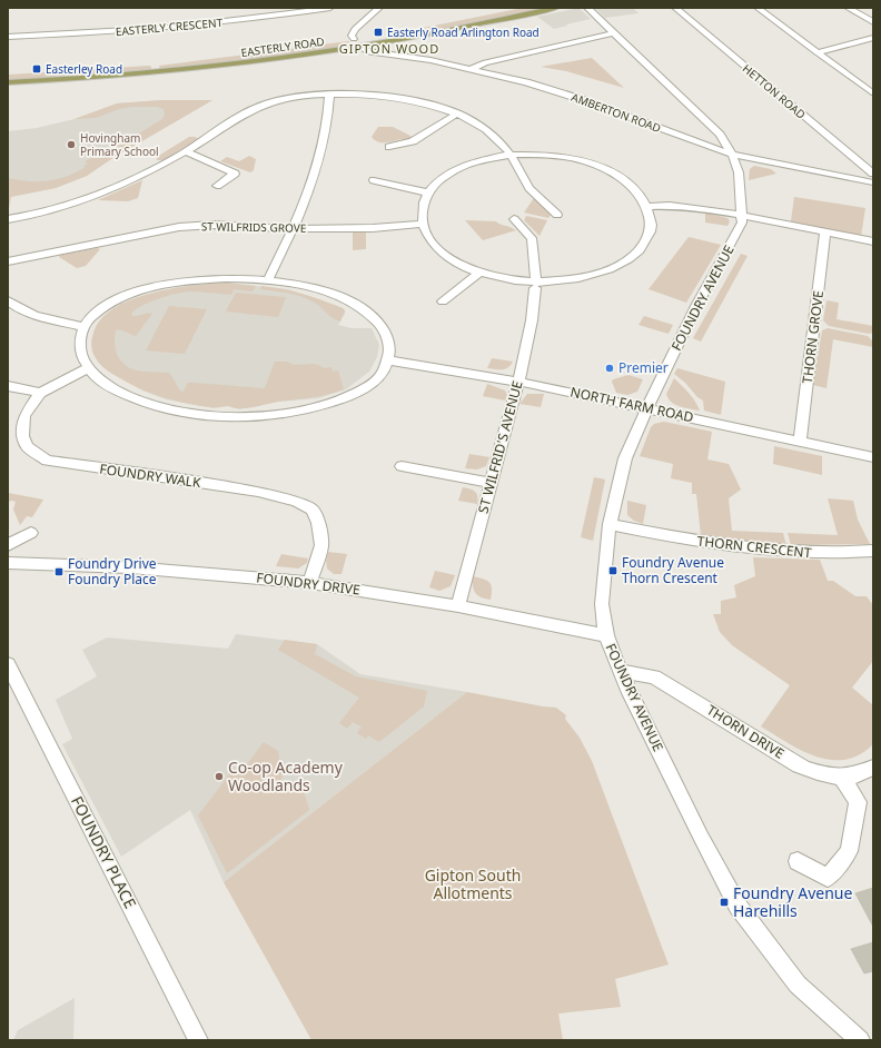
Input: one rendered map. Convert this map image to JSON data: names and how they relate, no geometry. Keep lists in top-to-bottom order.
{
  "streets": {
    "main road": ["EASTERLY ROAD"],
    "street": [
      "EASTERLY CRESCENT",
      "HETTON ROAD",
      "AMBERTON ROAD",
      "ST WILFRIDS GROVE",
      "FOUNDRY AVENUE",
      "THORN GROVE",
      "NORTH FARM ROAD",
      "ST WILFRID'S AVENUE",
      "FOUNDRY WALK",
      "THORN CRESCENT",
      "FOUNDRY DRIVE",
      "THORN DRIVE",
      "FOUNDRY PLACE"
    ]
  },
  "crossings": [
    ["EASTERLY ROAD", "AMBERTON ROAD"],
    ["AMBERTON ROAD", "FOUNDRY AVENUE"],
    ["FOUNDRY AVENUE", "NORTH FARM ROAD"],
    ["FOUNDRY AVENUE", "THORN CRESCENT"],
    ["FOUNDRY AVENUE", "FOUNDRY DRIVE"],
    ["FOUNDRY AVENUE", "THORN DRIVE"],
    ["THORN GROVE", "NORTH FARM ROAD"],
    ["NORTH FARM ROAD", "ST WILFRID'S AVENUE"],
    ["ST WILFRID'S AVENUE", "FOUNDRY DRIVE"],
    ["FOUNDRY WALK", "FOUNDRY DRIVE"]
  ],
  "districts": ["GIPTON WOOD"],
  "parks": ["Gipton South Allotments"],
  "places": {
    "transit": [
      "Easterly Road Arlington Road",
      "Easterley Road",
      "Foundry Avenue Thorn Crescent",
      "Foundry Drive Foundry Place",
      "Foundry Avenue Harehills"
    ],
    "other": ["Hovingham Primary School", "Premier", "Co-op Academy Woodlands"]
  }
}
